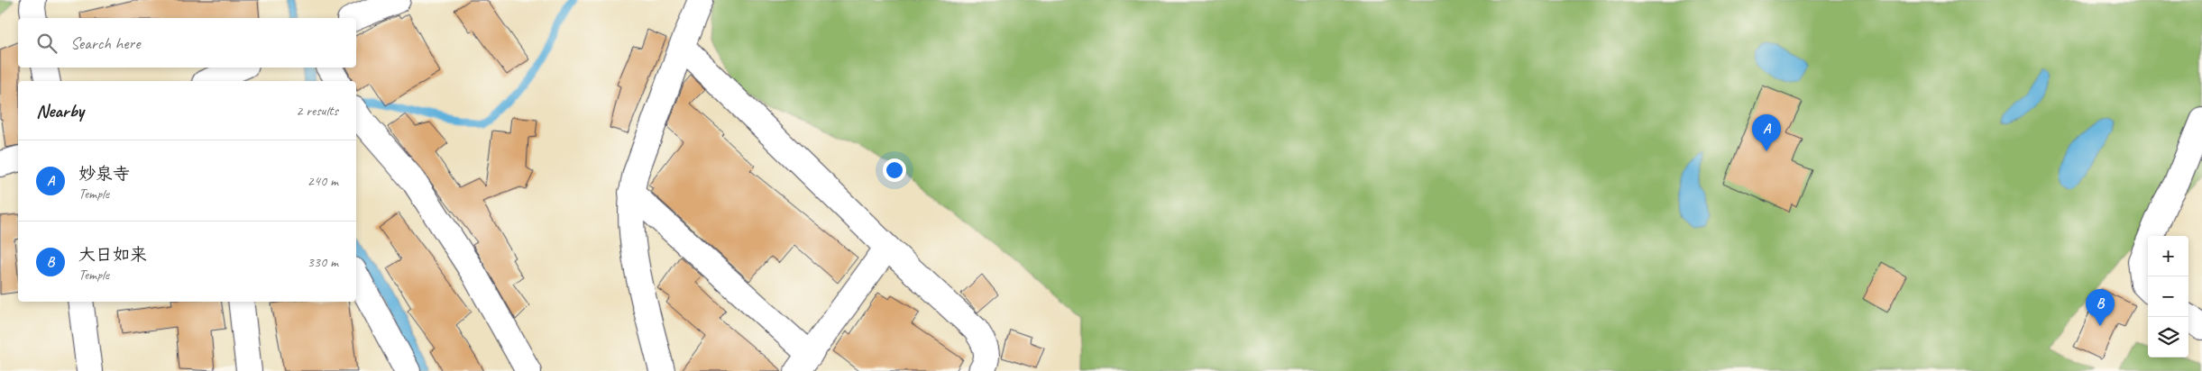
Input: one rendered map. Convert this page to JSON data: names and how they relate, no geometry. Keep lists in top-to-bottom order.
{
  "page": {
    "search": "Search here",
    "heading": ["Nearby", "2 results"],
    "pins": ["A", "B"],
    "list": [
      {
        "mark": "A",
        "name": "妙泉寺",
        "note": "Temple",
        "value": "240 m"
      },
      {
        "mark": "B",
        "name": "大日如来",
        "note": "Temple",
        "value": "330 m"
      }
    ],
    "map_buttons": ["+", "−"]
  }
}
